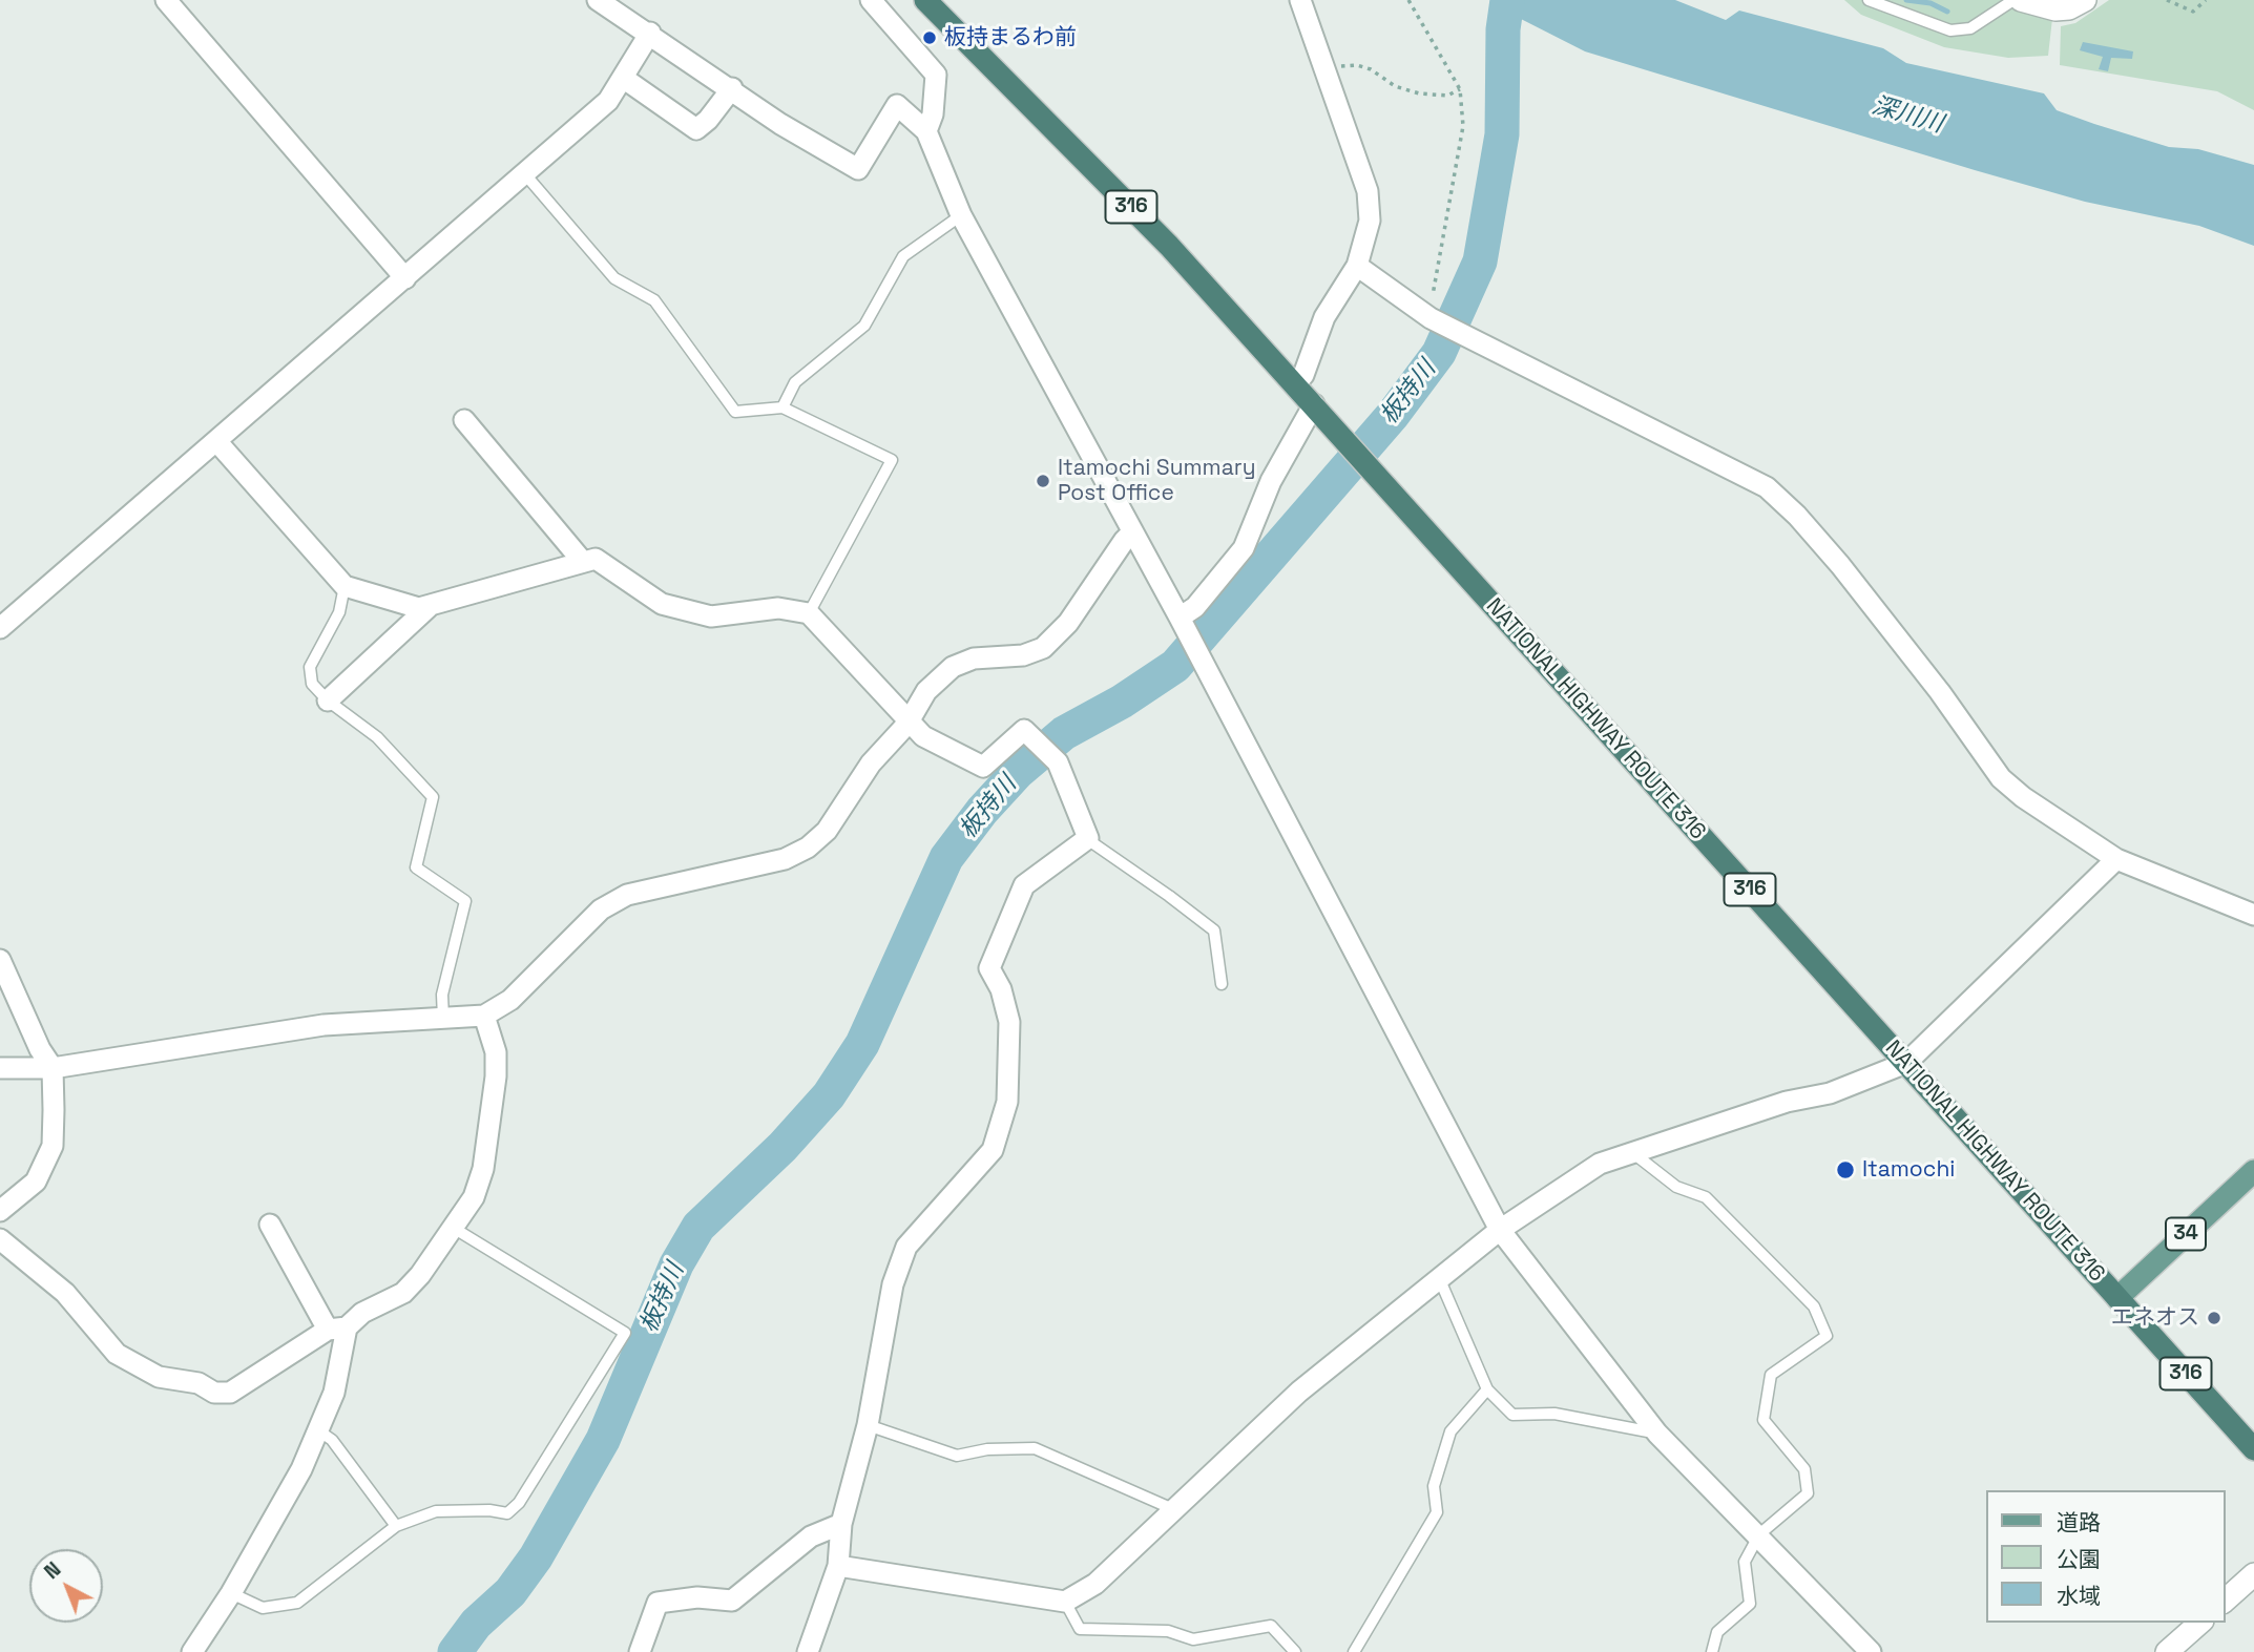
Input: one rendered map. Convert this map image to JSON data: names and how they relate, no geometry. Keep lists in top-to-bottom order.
{
  "streets": {
    "highway": ["316", "NATIONAL HIGHWAY ROUTE 316"],
    "main road": ["34"]
  },
  "crossings": [
    ["NATIONAL HIGHWAY ROUTE 316", "34"]
  ],
  "water": ["深川川", "板持川"],
  "places": [
    "板持まるわ前",
    "Itamochi Summary Post Office",
    "Itamochi",
    "エネオス"
  ],
  "legend": ["道路", "公園", "水域"],
  "north": "top left"
}
